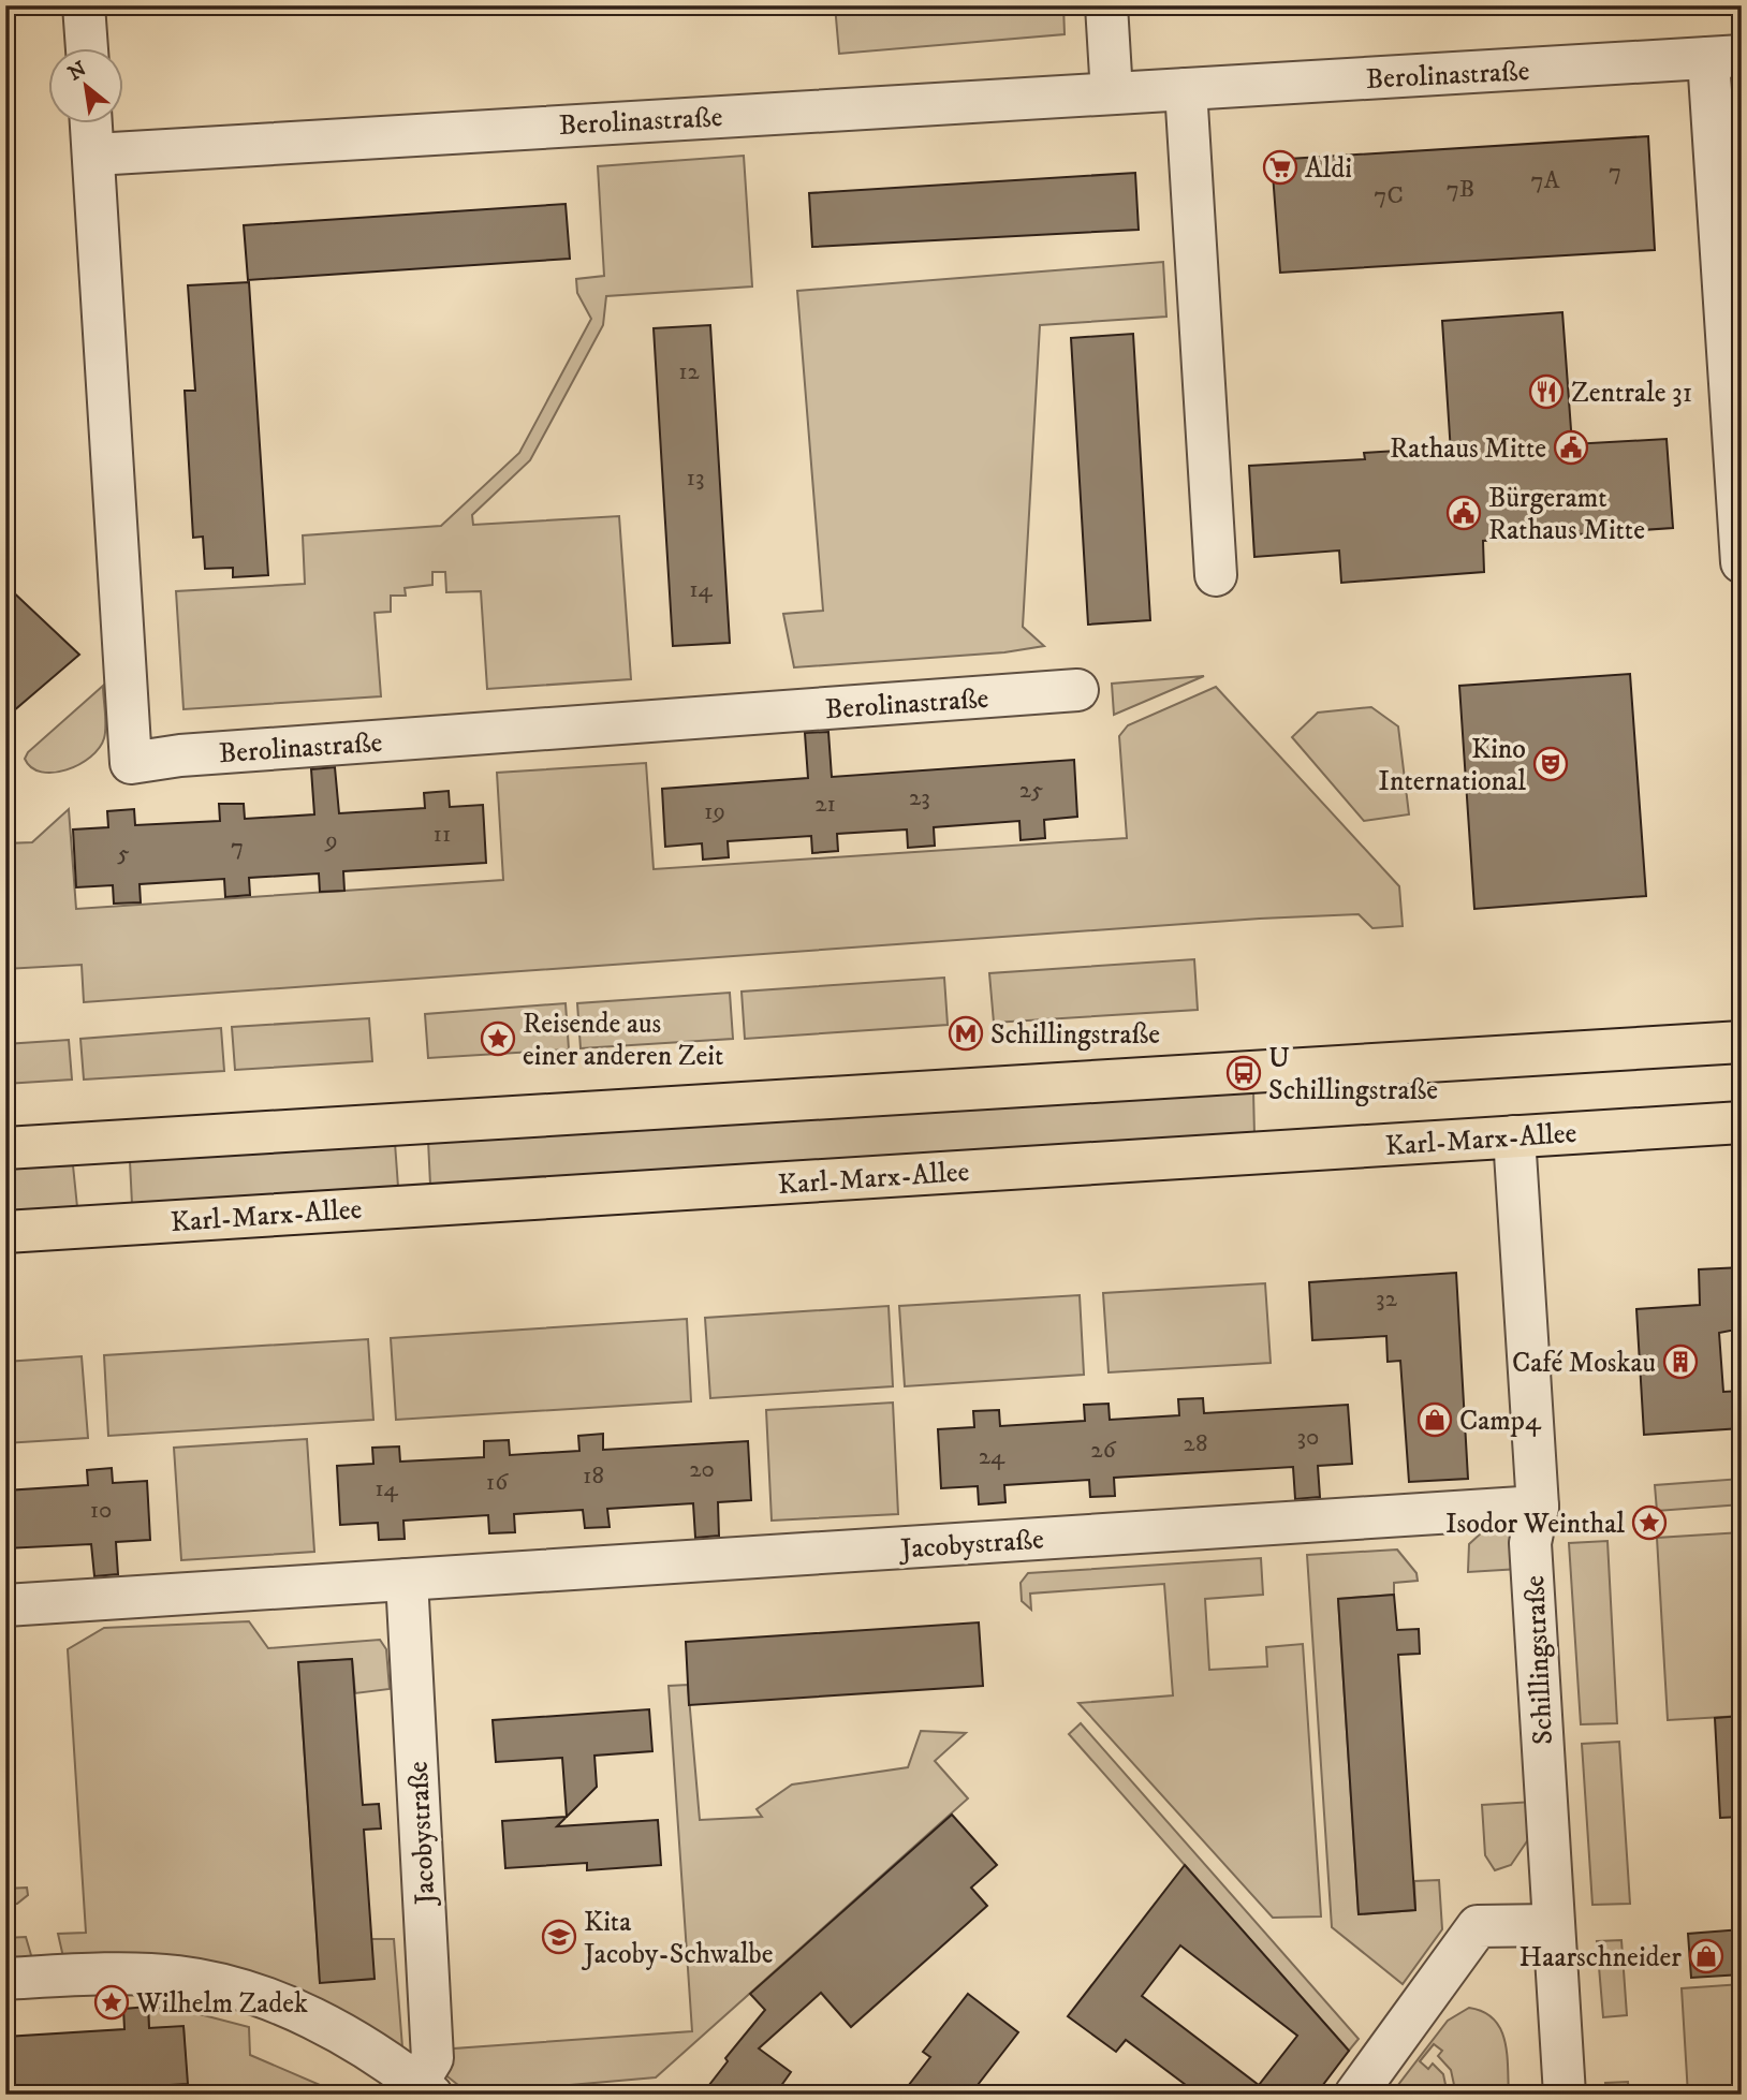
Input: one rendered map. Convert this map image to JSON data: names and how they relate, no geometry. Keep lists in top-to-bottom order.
{
  "streets": {
    "main road": ["Karl-Marx-Allee"],
    "street": ["Berolinastraße", "Jacobystraße", "Schillingstraße"]
  },
  "crossings": [
    ["Karl-Marx-Allee", "Schillingstraße"],
    ["Jacobystraße", "Schillingstraße"]
  ],
  "places": {
    "supermarket": ["Aldi"],
    "restaurant": ["Zentrale 31"],
    "public building": ["Rathaus Mitte", "Bürgeramt Rathaus Mitte"],
    "theatre": ["Kino International"],
    "metro station": ["Schillingstraße"],
    "place": ["Reisende aus einer anderen Zeit", "Isodor Weinthal", "Wilhelm Zadek"],
    "bus stop": ["U Schillingstraße"],
    "building": ["Café Moskau"],
    "shop": ["Camp4", "Haarschneider"],
    "school or university": ["Kita Jacoby-Schwalbe"]
  },
  "house_numbers": [
    "7",
    "7A",
    "7B",
    "7C",
    "12",
    "13",
    "14",
    "25",
    "23",
    "21",
    "19",
    "11",
    "9",
    "7",
    "5",
    "32",
    "30",
    "28",
    "26",
    "24",
    "20",
    "18",
    "16",
    "14",
    "10"
  ],
  "north": "top left"
}
